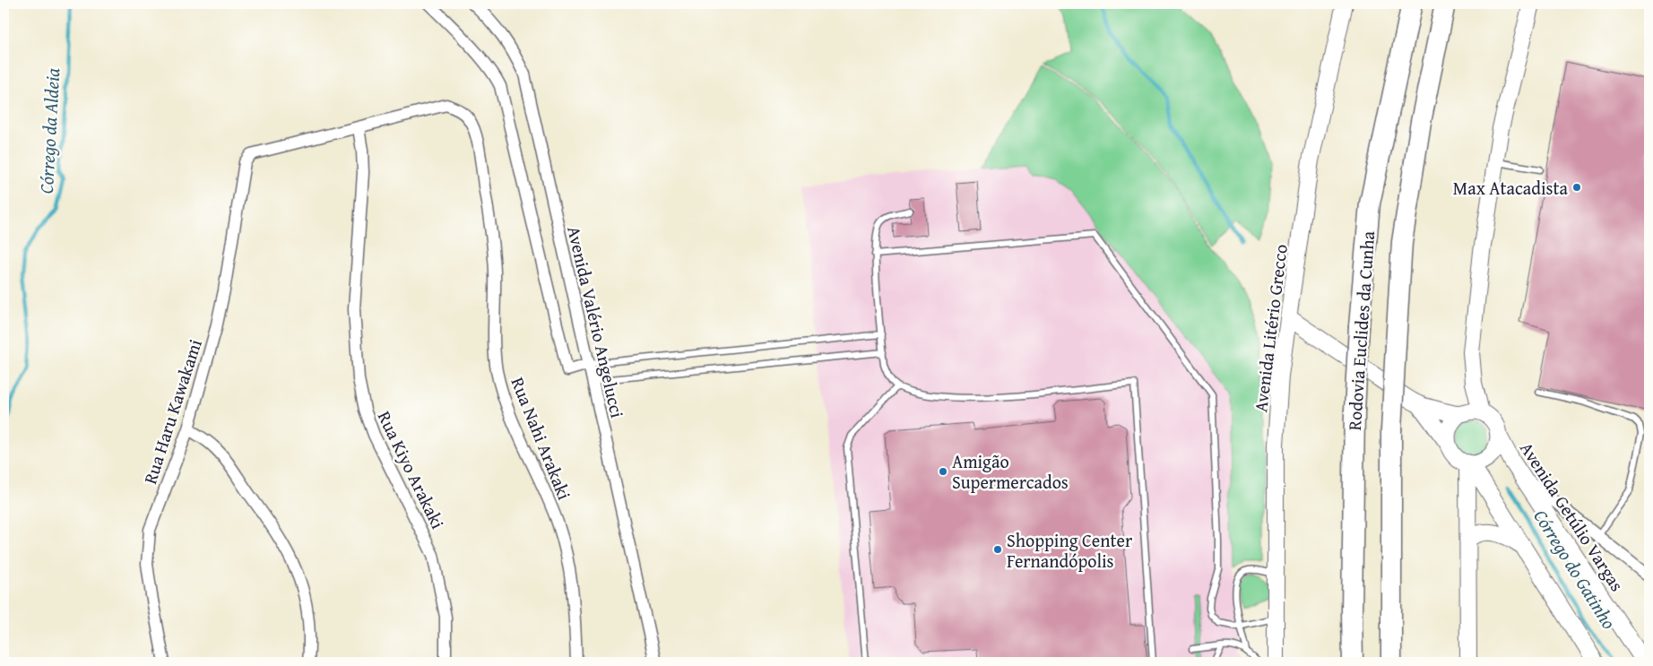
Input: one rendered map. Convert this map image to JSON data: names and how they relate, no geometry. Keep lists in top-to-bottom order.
{
  "streets": {
    "highway": ["Rodovia Euclides da Cunha"],
    "main road": ["Avenida Litério Grecco", "Avenida Getúlio Vargas"],
    "street": [
      "Avenida Valério Angelucci",
      "Rua Haru Kawakami",
      "Rua Nahi Arakaki",
      "Rua Kiyo Arakaki"
    ]
  },
  "crossings": [
    ["Rua Haru Kawakami", "Rua Nahi Arakaki"],
    ["Rua Haru Kawakami", "Rua Kiyo Arakaki"],
    ["Rua Nahi Arakaki", "Rua Kiyo Arakaki"]
  ],
  "water": ["Córrego da Aldeia", "Córrego do Gatinho"],
  "places": ["Max Atacadista", "Amigão Supermercados", "Shopping Center Fernandópolis"]
}
